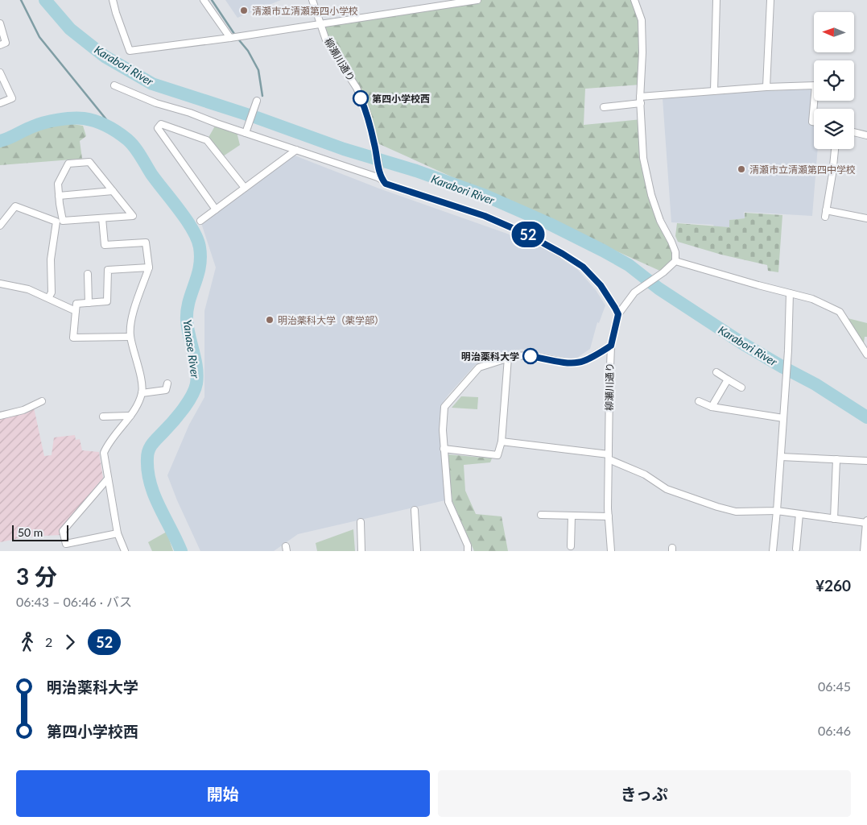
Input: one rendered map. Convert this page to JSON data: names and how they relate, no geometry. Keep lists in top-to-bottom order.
{
  "streets": {
    "street": ["柳瀬川通り"]
  },
  "water": ["Karabori River", "Yanase River"],
  "places": [
    "清瀬市立清瀬第四小学校",
    "第四小学校西",
    "清瀬市立清瀬第四中学校",
    "明治薬科大学（薬学部）",
    "明治薬科大学"
  ],
  "lines": ["bus line 52"],
  "scale_bar": "50 m",
  "north": "left",
  "page": {
    "on_map": "52",
    "scale": "50 m",
    "heading": ["3 分", "06:43 – 06:46 · バス", "¥260"],
    "legs": ["2", "52"],
    "list": [
      {
        "name": "明治薬科大学",
        "value": "06:45"
      },
      {
        "name": "第四小学校西",
        "value": "06:46"
      }
    ],
    "buttons": ["開始", "きっぷ"]
  }
}
